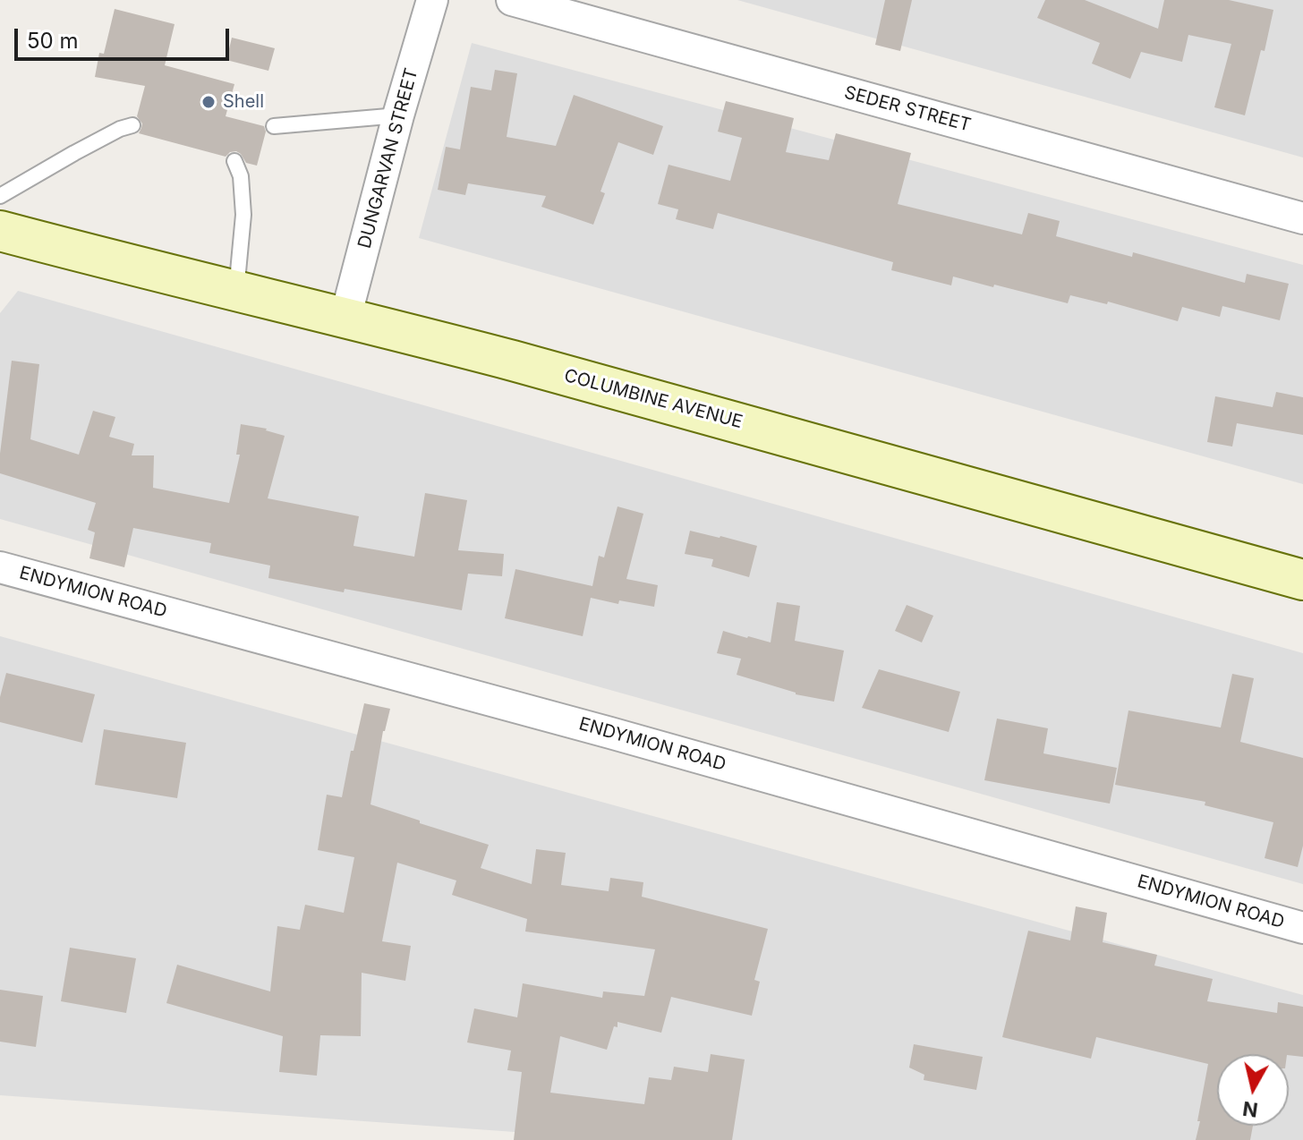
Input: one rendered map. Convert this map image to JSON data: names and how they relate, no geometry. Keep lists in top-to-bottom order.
{
  "streets": {
    "main road": ["COLUMBINE AVENUE"],
    "street": ["SEDER STREET", "DUNGARVAN STREET", "ENDYMION ROAD"]
  },
  "crossings": [
    ["DUNGARVAN STREET", "COLUMBINE AVENUE"]
  ],
  "places": ["Shell"],
  "scale_bar": "50 m",
  "north": "bottom"
}
